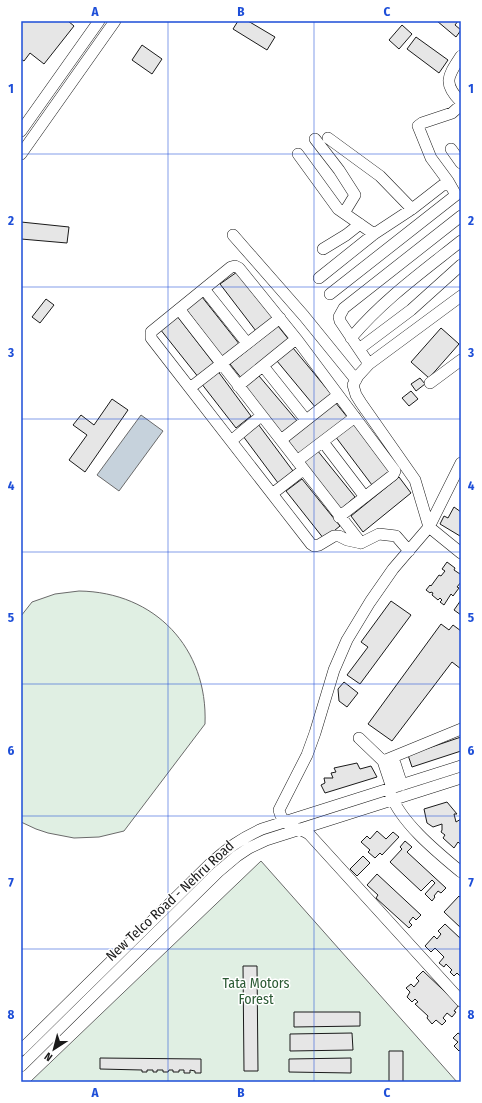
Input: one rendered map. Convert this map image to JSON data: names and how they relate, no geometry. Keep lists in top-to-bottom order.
{
  "streets": {
    "street": ["New Telco Road - Nehru Road"]
  },
  "parks": ["Tata Motors Forest"],
  "north": "bottom left",
  "grid": {
    "columns": ["A", "B", "C"],
    "rows": [
      "1",
      "2",
      "3",
      "4",
      "5",
      "6",
      "7",
      "8"
    ]
  }
}
